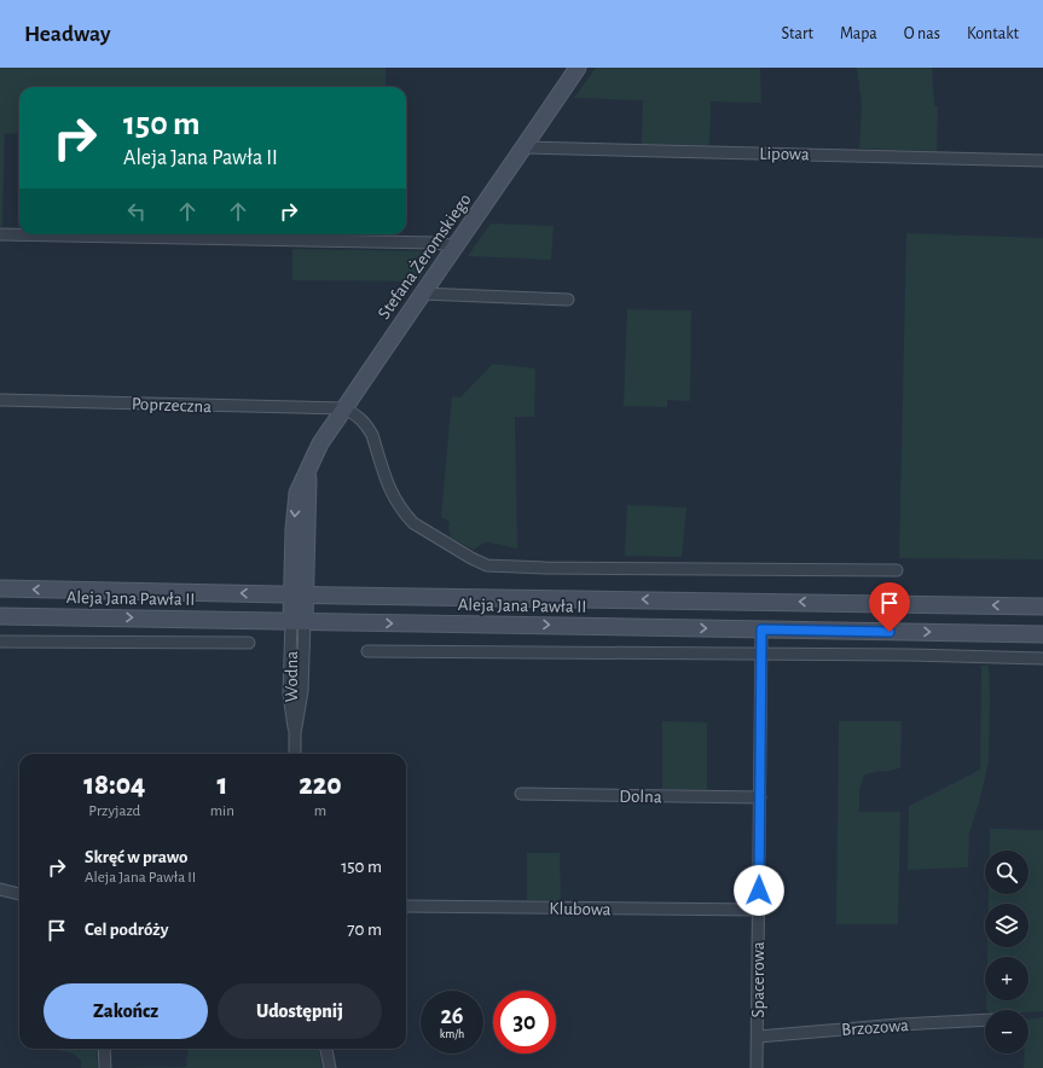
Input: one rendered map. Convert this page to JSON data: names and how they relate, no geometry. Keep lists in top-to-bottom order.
{
  "streets": {
    "main road": ["Stefana Żeromskiego", "Aleja Jana Pawła II"],
    "street": [
      "Lipowa",
      "Poprzeczna",
      "Wodna",
      "Dolna",
      "Klubowa",
      "Spacerowa",
      "Brzozowa"
    ]
  },
  "crossings": [
    ["Lipowa", "Stefana Żeromskiego"],
    ["Stefana Żeromskiego", "Poprzeczna"],
    ["Stefana Żeromskiego", "Aleja Jana Pawła II"],
    ["Stefana Żeromskiego", "Wodna"],
    ["Aleja Jana Pawła II", "Wodna"],
    ["Aleja Jana Pawła II", "Spacerowa"],
    ["Dolna", "Spacerowa"],
    ["Klubowa", "Spacerowa"],
    ["Spacerowa", "Brzozowa"]
  ],
  "page": {
    "header": "Headway",
    "nav": [
      "Start",
      "Mapa",
      "O nas",
      "Kontakt"
    ],
    "turn": ["150 m", "Aleja Jana Pawła II"],
    "eta": [
      "18:04",
      "Przyjazd",
      "1",
      "min",
      "220",
      "m"
    ],
    "list": [
      {
        "name": "Skręć w prawo",
        "note": "Aleja Jana Pawła II",
        "value": "150 m"
      },
      {
        "name": "Cel podróży",
        "value": "70 m"
      }
    ],
    "map_buttons": ["+", "−"],
    "buttons": ["Zakończ", "Udostępnij"],
    "speed": "26 km/h",
    "limit": "30"
  }
}
